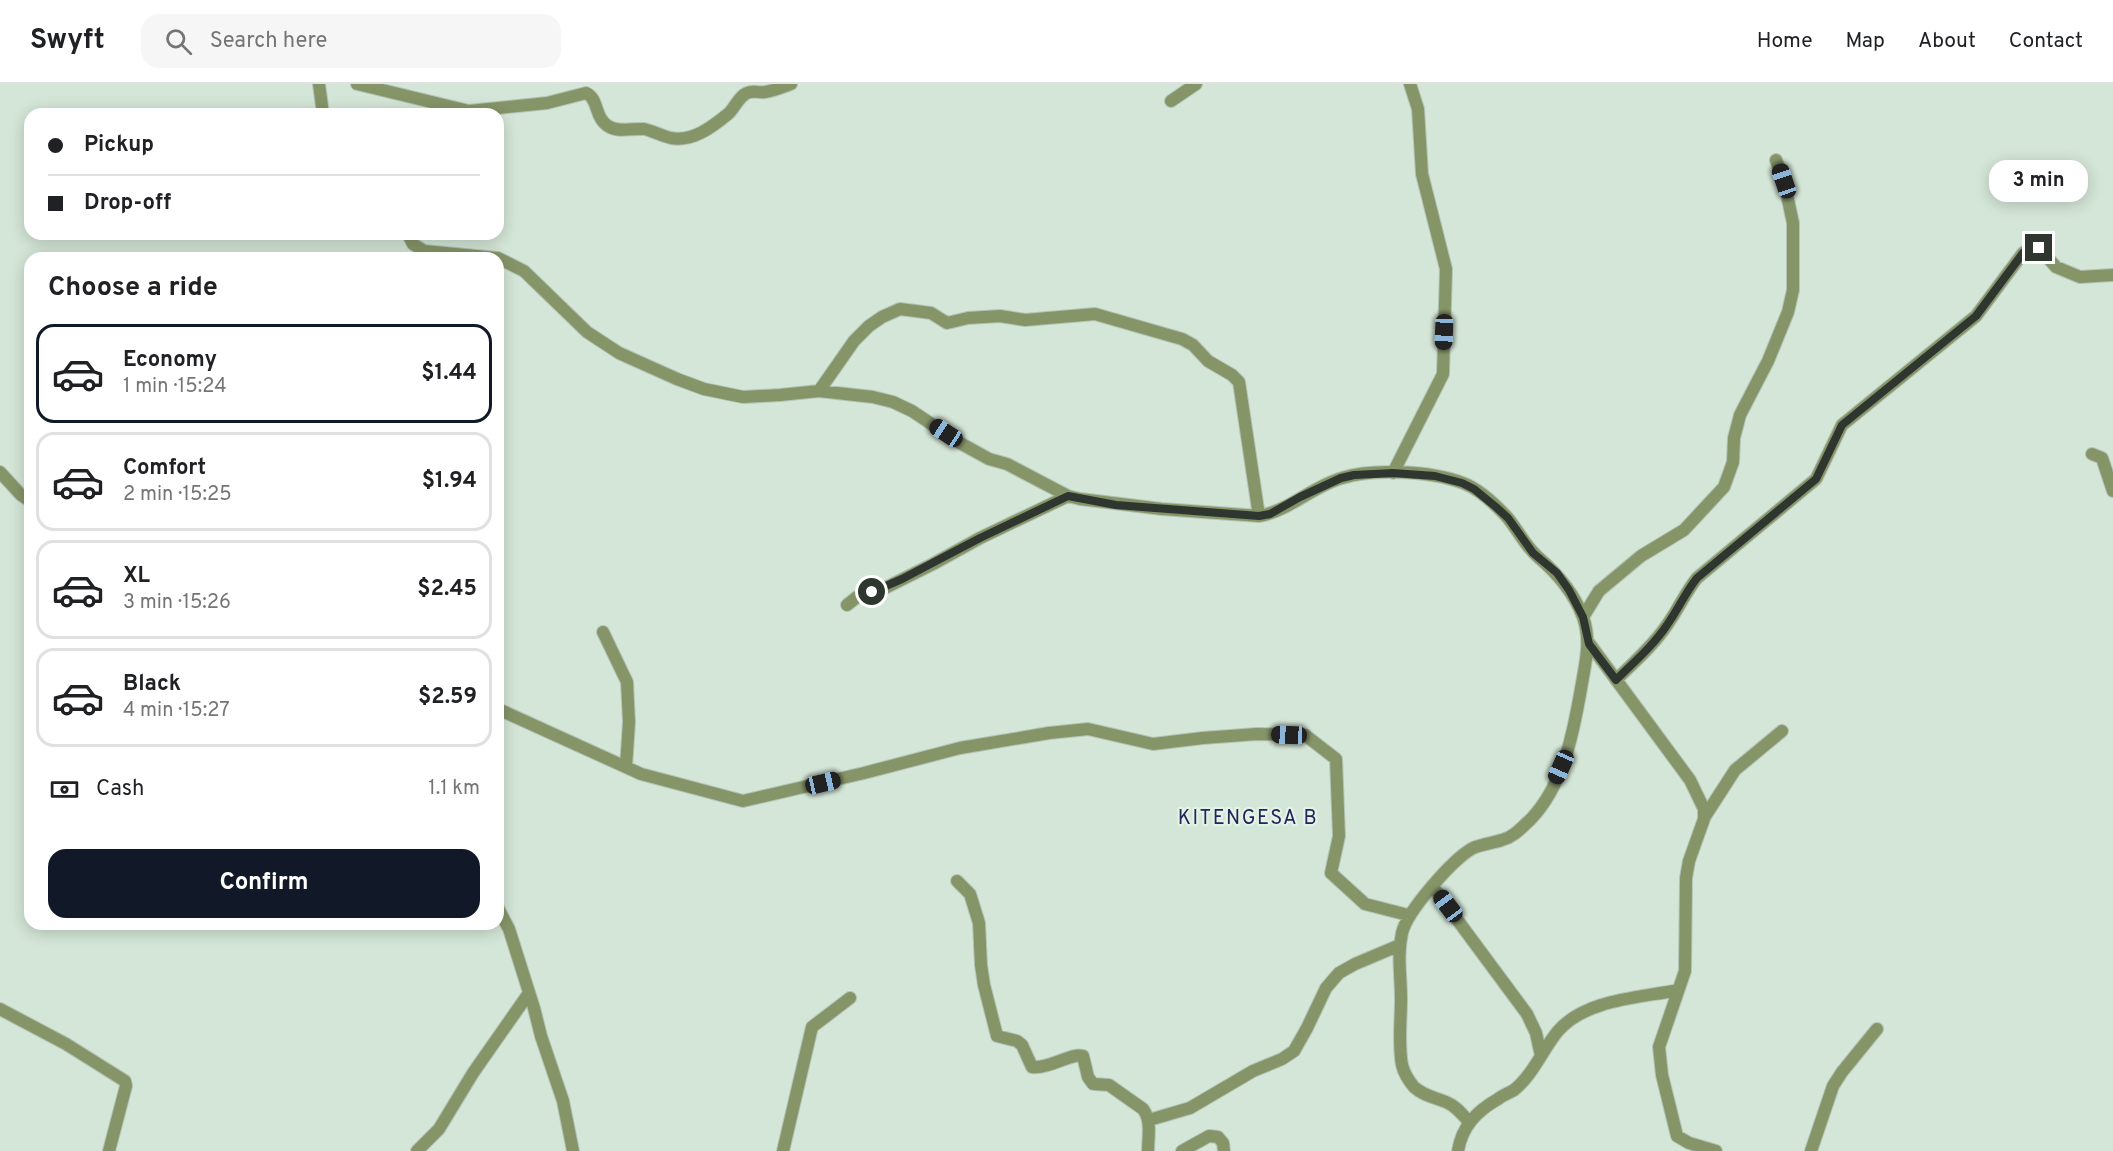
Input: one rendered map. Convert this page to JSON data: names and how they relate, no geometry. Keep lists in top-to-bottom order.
{
  "districts": ["KITENGESA B"],
  "page": {
    "header": "Swyft",
    "search": "Search here",
    "nav": [
      "Home",
      "Map",
      "About",
      "Contact"
    ],
    "banner": ["Pickup", "Drop-off"],
    "bubble": "3 min",
    "heading": "Choose a ride",
    "list": [
      {
        "name": "Economy",
        "note": "1 min · 15:24",
        "value": "$1.44"
      },
      {
        "name": "Comfort",
        "note": "2 min · 15:25",
        "value": "$1.94"
      },
      {
        "name": "XL",
        "note": "3 min · 15:26",
        "value": "$2.45"
      },
      {
        "name": "Black",
        "note": "4 min · 15:27",
        "value": "$2.59"
      }
    ],
    "pay": ["Cash", "1.1 km"],
    "buttons": "Confirm"
  }
}
